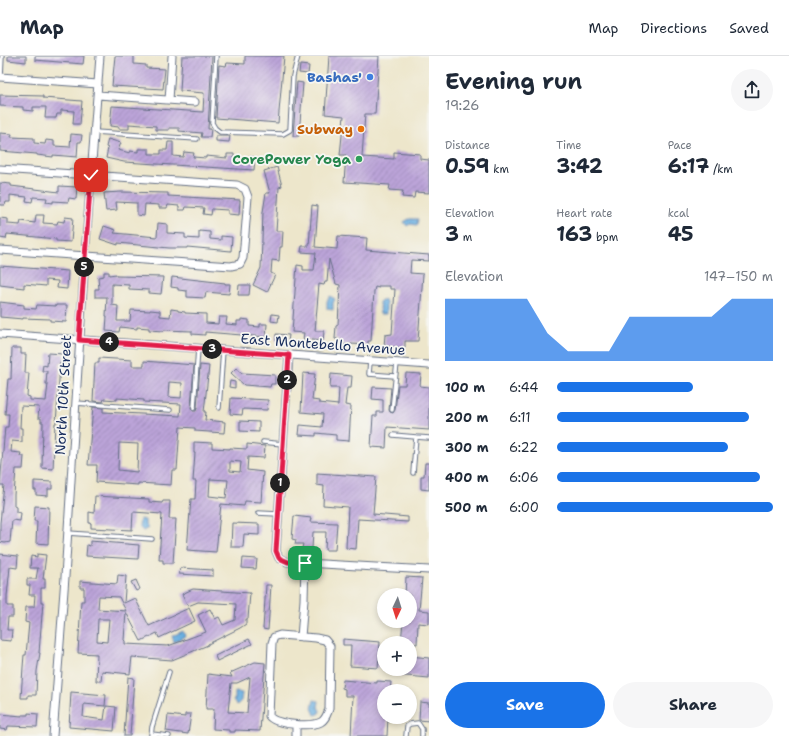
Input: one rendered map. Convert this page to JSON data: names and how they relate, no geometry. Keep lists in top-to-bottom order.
{
  "streets": {
    "street": ["East Montebello Avenue", "North 10th Street"]
  },
  "crossings": [
    ["East Montebello Avenue", "North 10th Street"]
  ],
  "places": ["Bashas'", "Subway", "CorePower Yoga"],
  "north": "bottom",
  "page": {
    "header": "Map",
    "nav": ["Map", "Directions", "Saved"],
    "heading": ["Evening run", "19:26"],
    "stats": [
      ["Distance", "0.59 km"],
      ["Time", "3:42"],
      ["Pace", "6:17 /km"],
      ["Elevation", "3 m"],
      ["Heart rate", "163 bpm"],
      ["kcal", "45"]
    ],
    "pins": [
      "5",
      "4",
      "3",
      "2",
      "1"
    ],
    "chart": ["Elevation", "147–150 m"],
    "list": [
      {
        "name": "100 m",
        "note": "6:44"
      },
      {
        "name": "200 m",
        "note": "6:11"
      },
      {
        "name": "300 m",
        "note": "6:22"
      },
      {
        "name": "400 m",
        "note": "6:06"
      },
      {
        "name": "500 m",
        "note": "6:00"
      }
    ],
    "map_buttons": ["+", "−"],
    "buttons": ["Save", "Share"]
  }
}
